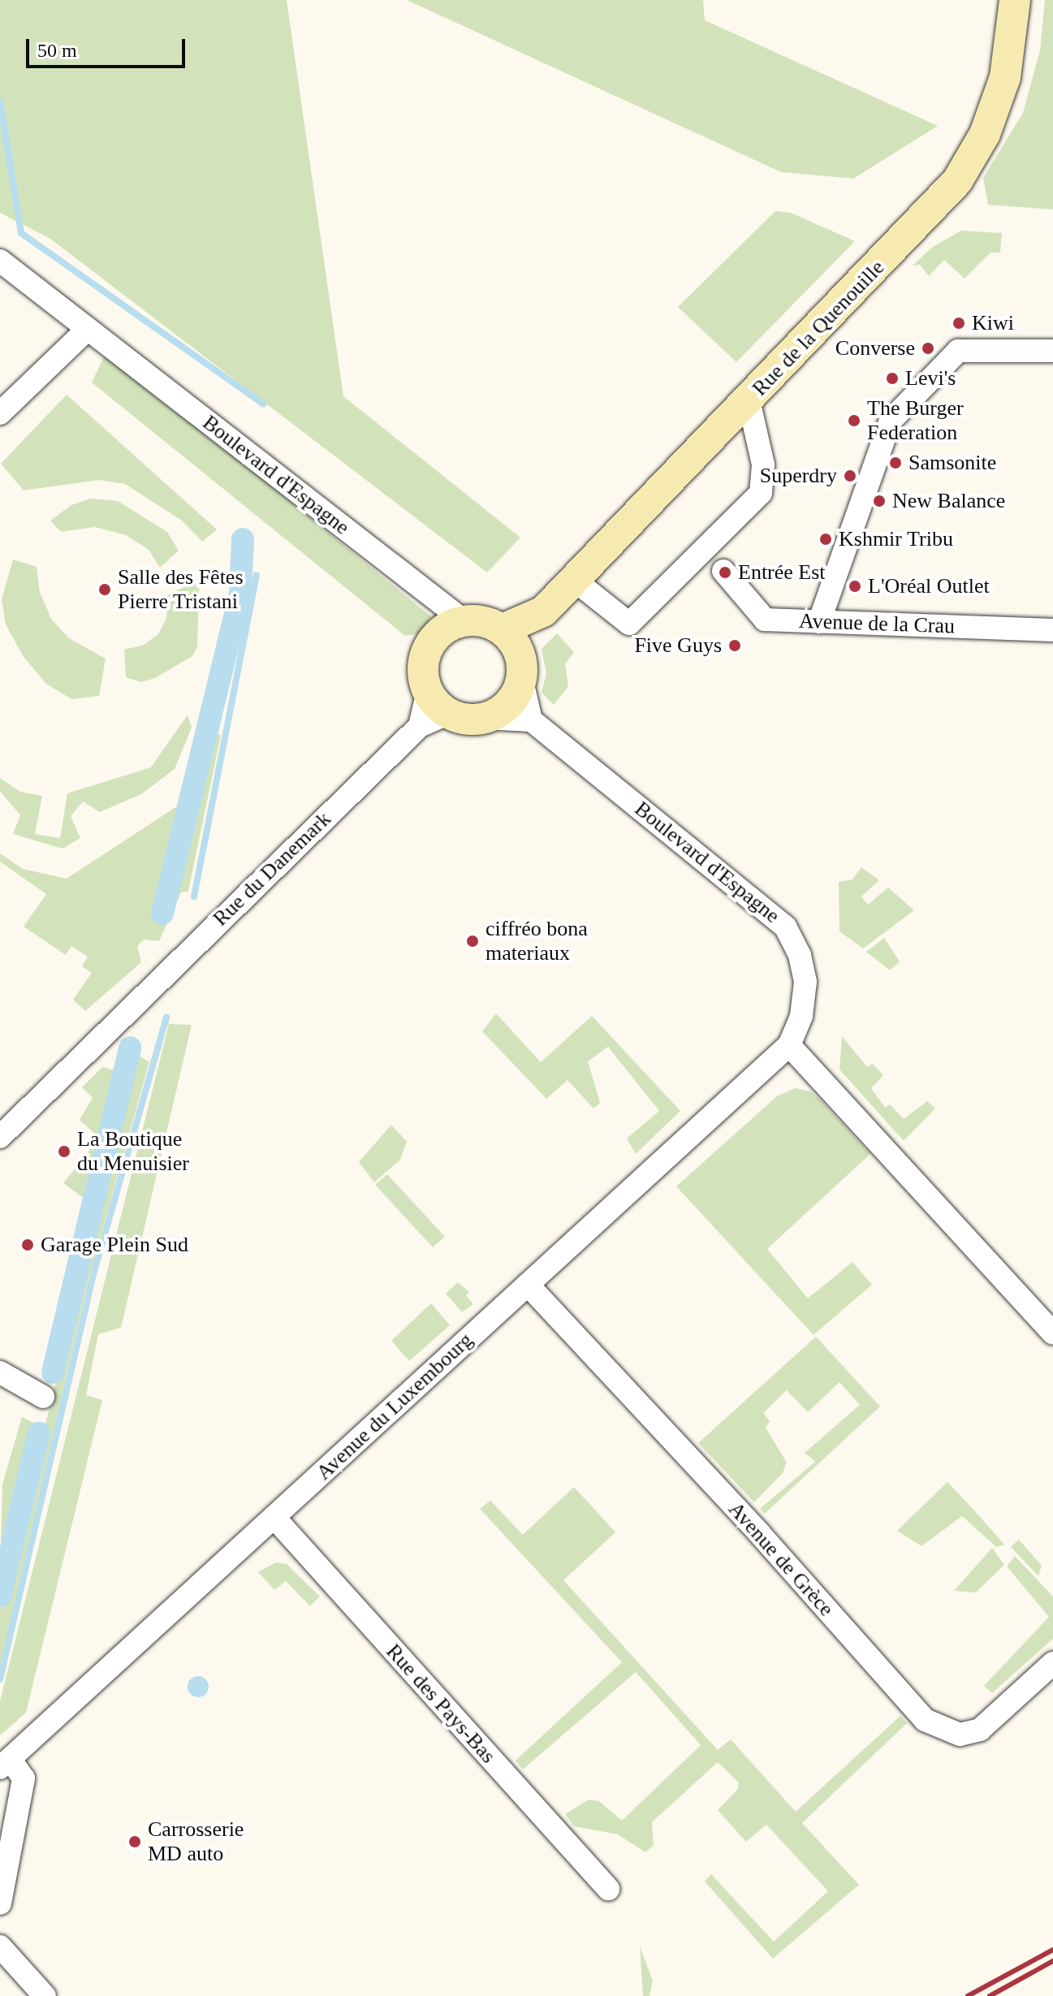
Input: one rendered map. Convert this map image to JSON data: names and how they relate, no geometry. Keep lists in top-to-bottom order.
{
  "streets": {
    "street": [
      "Rue de la Quenouille",
      "Boulevard d'Espagne",
      "Avenue de la Crau",
      "Rue du Danemark",
      "Avenue du Luxembourg",
      "Avenue de Grèce",
      "Rue des Pays-Bas"
    ]
  },
  "crossings": [
    ["Rue de la Quenouille", "Boulevard d'Espagne"],
    ["Rue de la Quenouille", "Rue du Danemark"],
    ["Boulevard d'Espagne", "Rue du Danemark"],
    ["Boulevard d'Espagne", "Avenue du Luxembourg"],
    ["Avenue du Luxembourg", "Avenue de Grèce"],
    ["Avenue du Luxembourg", "Rue des Pays-Bas"]
  ],
  "places": [
    "Kiwi",
    "Converse",
    "Levi's",
    "The Burger Federation",
    "Samsonite",
    "Superdry",
    "New Balance",
    "Kshmir Tribu",
    "Entrée Est",
    "L'Oréal Outlet",
    "Salle des Fêtes Pierre Tristani",
    "Five Guys",
    "ciffréo bona materiaux",
    "La Boutique du Menuisier",
    "Garage Plein Sud",
    "Carrosserie MD auto"
  ],
  "scale_bar": "50 m"
}
